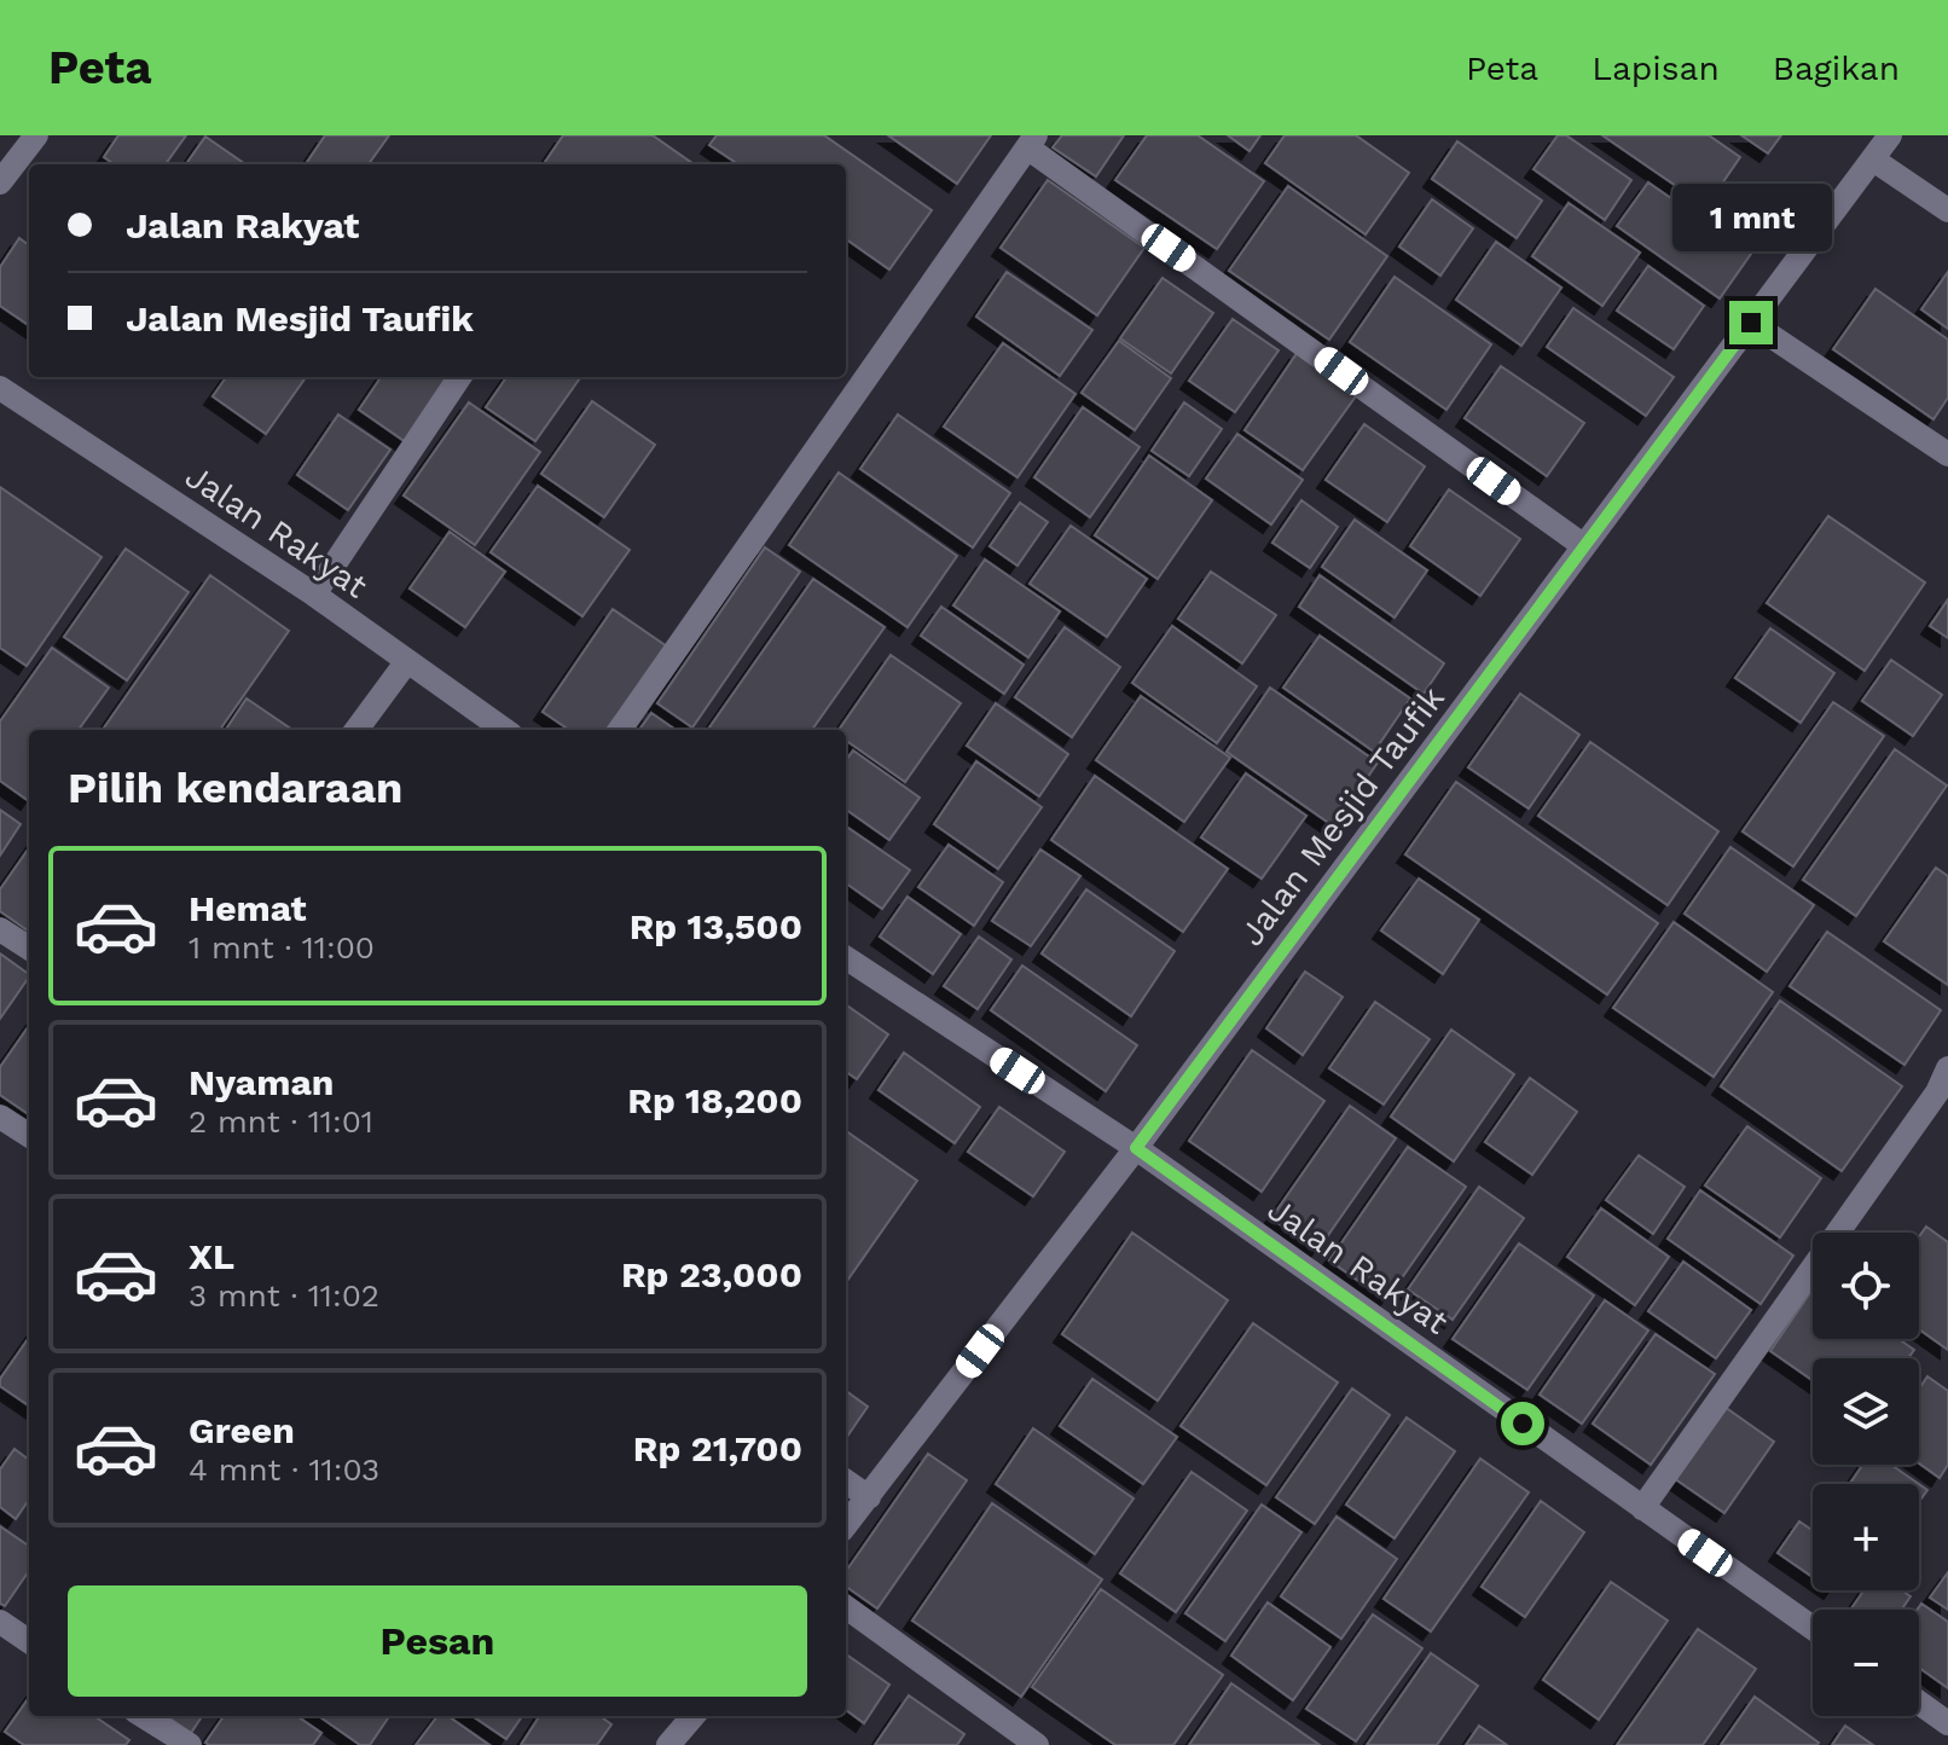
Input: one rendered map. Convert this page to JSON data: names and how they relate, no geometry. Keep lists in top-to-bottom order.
{
  "streets": {
    "street": ["Jalan Rakyat", "Jalan Mesjid Taufik"]
  },
  "crossings": [
    ["Jalan Rakyat", "Jalan Mesjid Taufik"]
  ],
  "page": {
    "header": "Peta",
    "nav": ["Peta", "Lapisan", "Bagikan"],
    "banner": ["Jalan Rakyat", "Jalan Mesjid Taufik"],
    "bubble": "1 mnt",
    "heading": "Pilih kendaraan",
    "list": [
      {
        "name": "Hemat",
        "note": "1 mnt · 11:00",
        "value": "Rp 13,500"
      },
      {
        "name": "Nyaman",
        "note": "2 mnt · 11:01",
        "value": "Rp 18,200"
      },
      {
        "name": "XL",
        "note": "3 mnt · 11:02",
        "value": "Rp 23,000"
      },
      {
        "name": "Green",
        "note": "4 mnt · 11:03",
        "value": "Rp 21,700"
      }
    ],
    "map_buttons": ["+", "−"],
    "buttons": "Pesan"
  }
}
